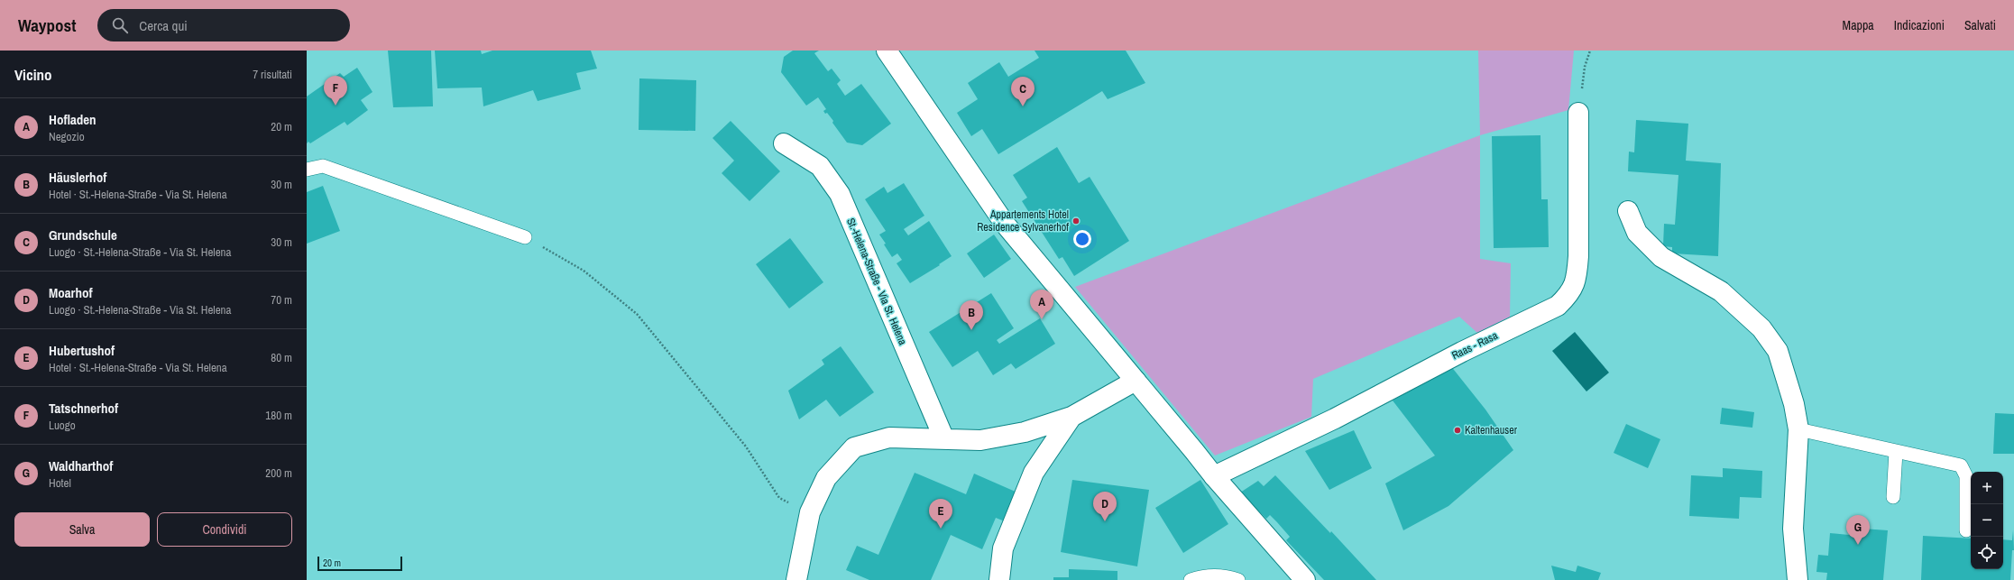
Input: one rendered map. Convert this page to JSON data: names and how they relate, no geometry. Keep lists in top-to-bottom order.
{
  "streets": {
    "street": ["St.-Helena-Straße - Via St. Helena", "Raas - Rasa"]
  },
  "places": ["Appartements Hotel Residence Sylvanerhof", "Kaltenhauser"],
  "scale_bar": "20 m",
  "page": {
    "header": "Waypost",
    "search": "Cerca qui",
    "nav": ["Mappa", "Indicazioni", "Salvati"],
    "heading": ["Vicino", "7 risultati"],
    "pins": [
      "F",
      "C",
      "A",
      "B",
      "D",
      "E",
      "G"
    ],
    "list": [
      {
        "mark": "A",
        "name": "Hofladen",
        "note": "Negozio",
        "value": "20 m"
      },
      {
        "mark": "B",
        "name": "Häuslerhof",
        "note": "Hotel · St.-Helena-Straße - Via St. Helena",
        "value": "30 m"
      },
      {
        "mark": "C",
        "name": "Grundschule",
        "note": "Luogo · St.-Helena-Straße - Via St. Helena",
        "value": "30 m"
      },
      {
        "mark": "D",
        "name": "Moarhof",
        "note": "Luogo · St.-Helena-Straße - Via St. Helena",
        "value": "70 m"
      },
      {
        "mark": "E",
        "name": "Hubertushof",
        "note": "Hotel · St.-Helena-Straße - Via St. Helena",
        "value": "80 m"
      },
      {
        "mark": "F",
        "name": "Tatschnerhof",
        "note": "Luogo",
        "value": "180 m"
      },
      {
        "mark": "G",
        "name": "Waldharthof",
        "note": "Hotel",
        "value": "200 m"
      }
    ],
    "map_buttons": ["+", "−"],
    "buttons": ["Salva", "Condividi"],
    "scale": "20 m"
  }
}
